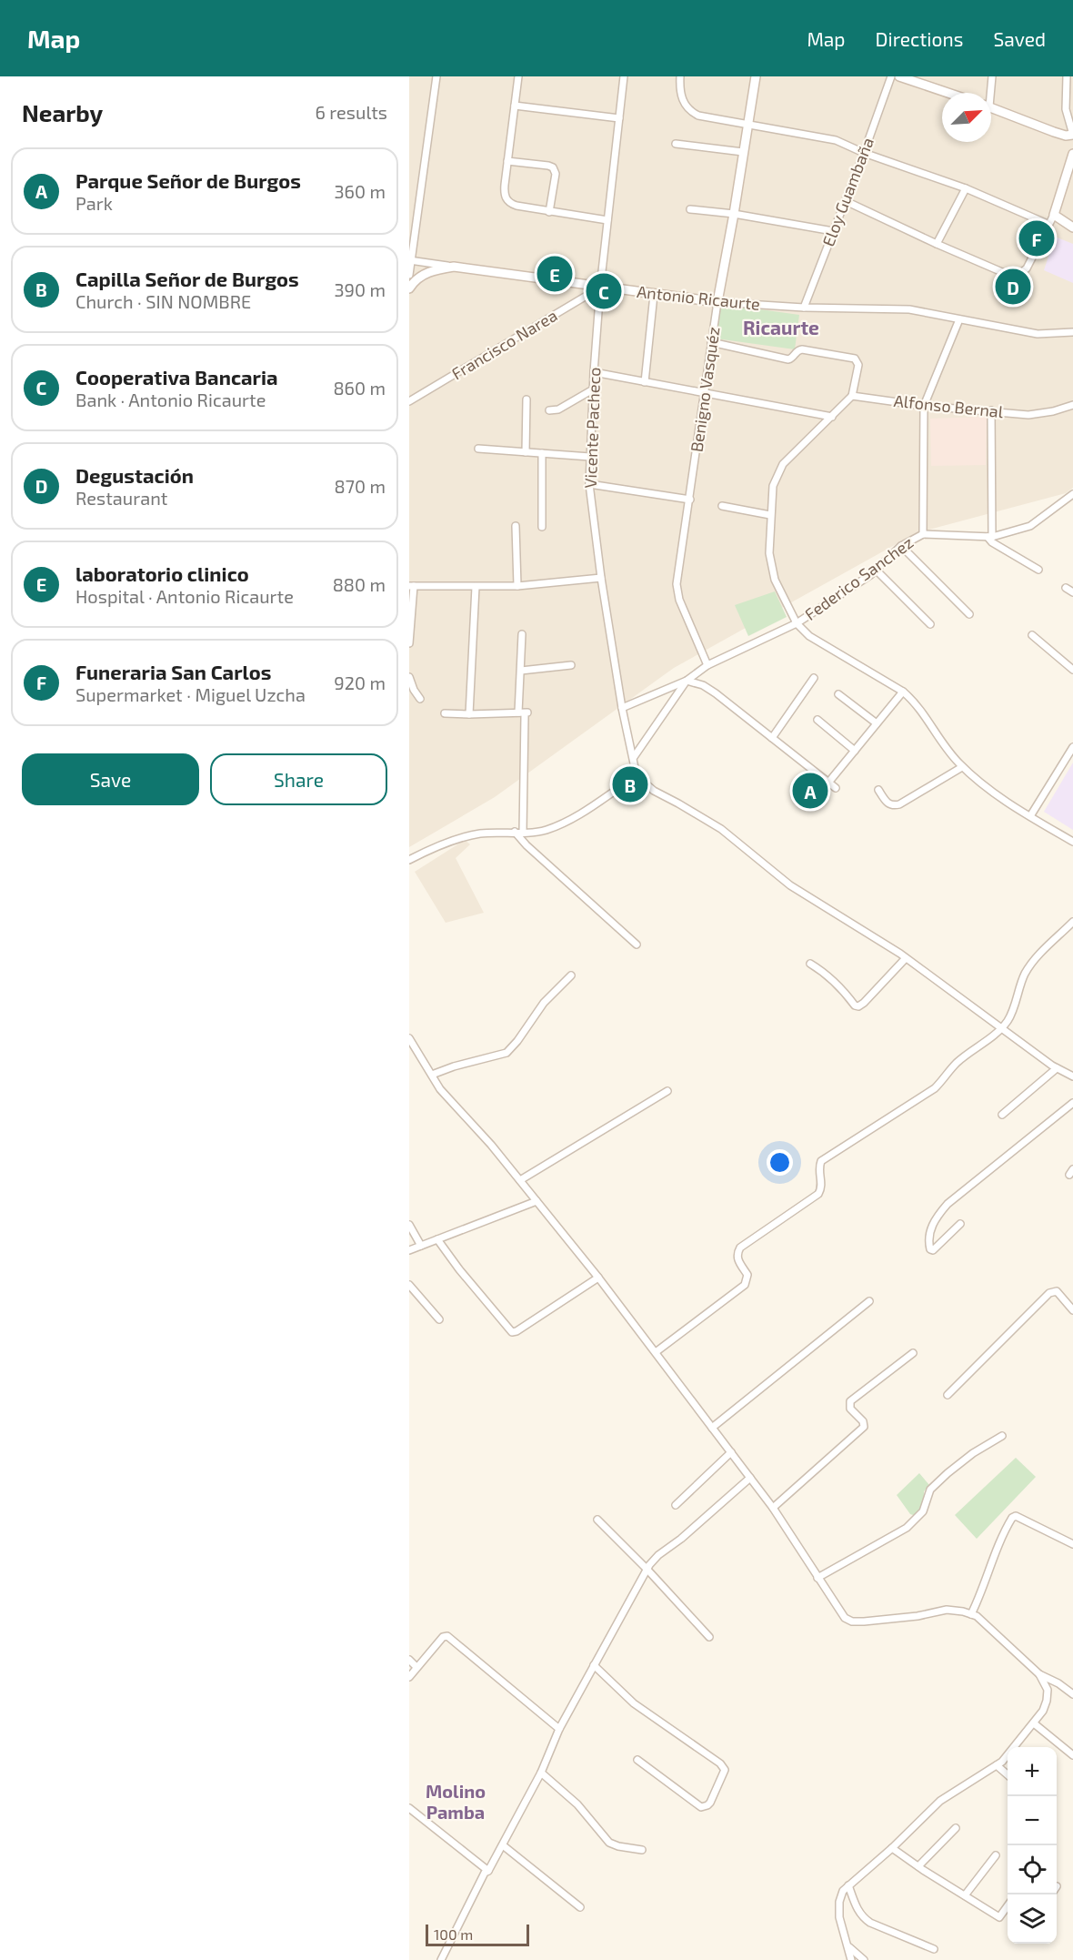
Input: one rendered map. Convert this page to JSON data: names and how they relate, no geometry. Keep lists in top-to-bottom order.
{
  "streets": {
    "main road": ["Antonio Ricaurte", "Benigno Vasquéz"],
    "street": [
      "Eloy Guambaña",
      "Francisco Narea",
      "Alfonso Bernal",
      "Vicente Pacheco",
      "Federico Sanchez"
    ]
  },
  "crossings": [
    ["Eloy Guambaña", "Antonio Ricaurte"],
    ["Antonio Ricaurte", "Francisco Narea"],
    ["Antonio Ricaurte", "Benigno Vasquéz"],
    ["Antonio Ricaurte", "Vicente Pacheco"],
    ["Francisco Narea", "Vicente Pacheco"],
    ["Benigno Vasquéz", "Federico Sanchez"],
    ["Vicente Pacheco", "Federico Sanchez"]
  ],
  "districts": ["Ricaurte", "Molino Pamba"],
  "scale_bar": "100 m",
  "north": "top right",
  "page": {
    "header": "Map",
    "nav": ["Map", "Directions", "Saved"],
    "heading": ["Nearby", "6 results"],
    "list": [
      {
        "mark": "A",
        "name": "Parque Señor de Burgos",
        "note": "Park",
        "value": "360 m"
      },
      {
        "mark": "B",
        "name": "Capilla Señor de Burgos",
        "note": "Church · SIN NOMBRE",
        "value": "390 m"
      },
      {
        "mark": "C",
        "name": "Cooperativa Bancaria",
        "note": "Bank · Antonio Ricaurte",
        "value": "860 m"
      },
      {
        "mark": "D",
        "name": "Degustación",
        "note": "Restaurant",
        "value": "870 m"
      },
      {
        "mark": "E",
        "name": "laboratorio clinico",
        "note": "Hospital · Antonio Ricaurte",
        "value": "880 m"
      },
      {
        "mark": "F",
        "name": "Funeraria San Carlos",
        "note": "Supermarket · Miguel Uzcha",
        "value": "920 m"
      }
    ],
    "pins": [
      "F",
      "E",
      "D",
      "C",
      "B",
      "A"
    ],
    "buttons": ["Save", "Share"],
    "map_buttons": ["+", "−"],
    "scale": "100 m"
  }
}
